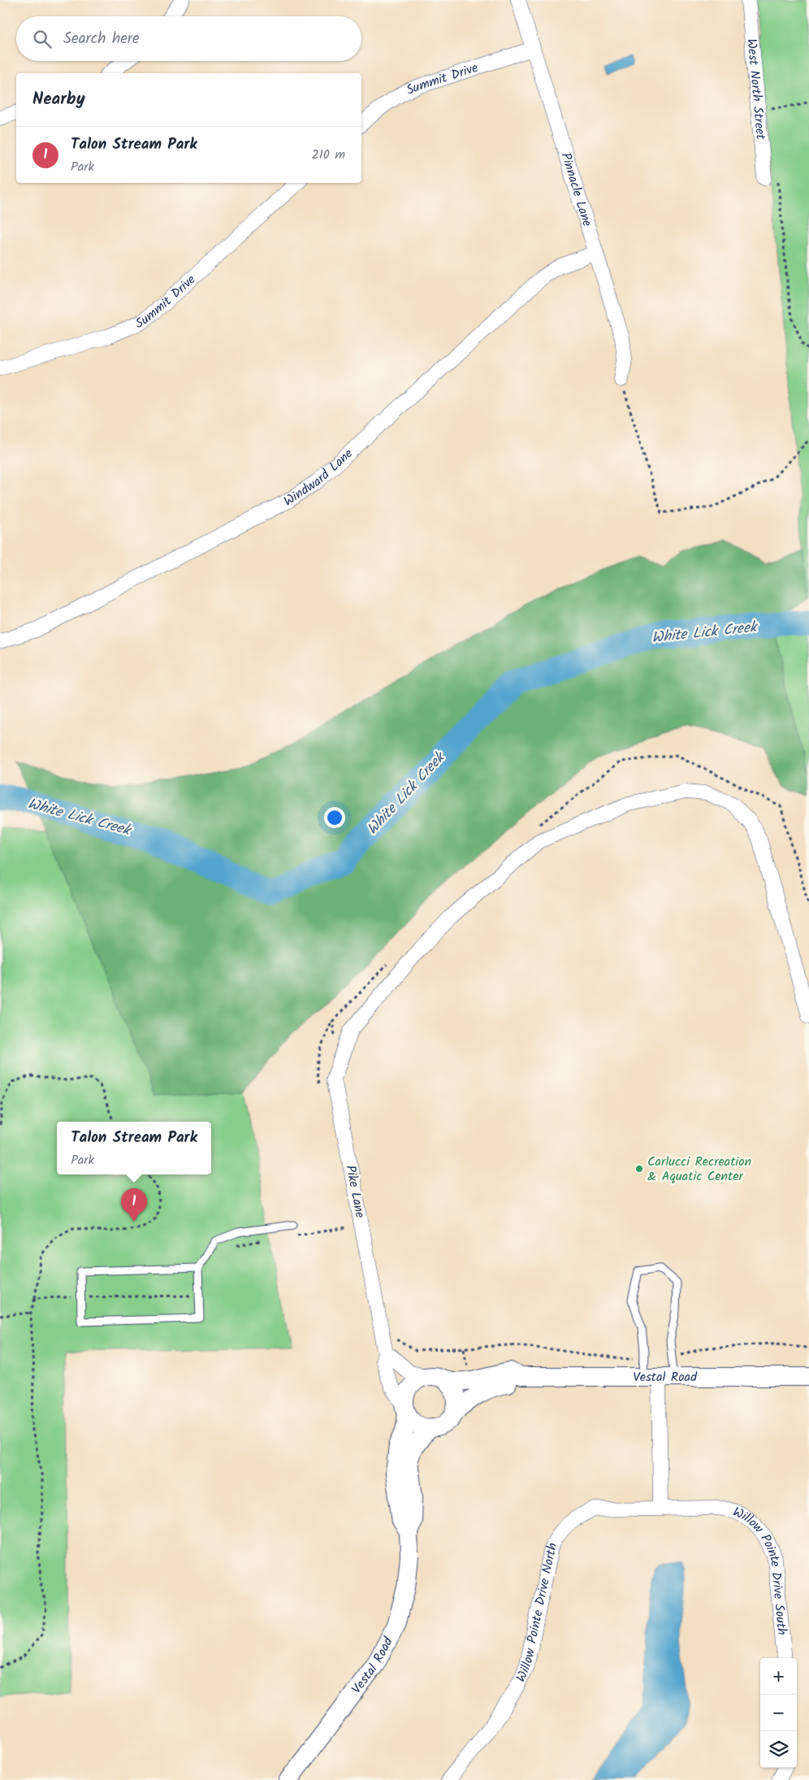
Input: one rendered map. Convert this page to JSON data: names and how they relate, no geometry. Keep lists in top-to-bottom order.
{
  "streets": {
    "street": [
      "Summit Drive",
      "West North Street",
      "Pinnacle Lane",
      "Windward Lane",
      "Pike Lane",
      "Vestal Road",
      "Willow Pointe Drive South",
      "Willow Pointe Drive North"
    ]
  },
  "crossings": [
    ["Summit Drive", "Pinnacle Lane"],
    ["Pinnacle Lane", "Windward Lane"],
    ["Pike Lane", "Vestal Road"],
    ["Willow Pointe Drive South", "Willow Pointe Drive North"]
  ],
  "water": ["White Lick Creek"],
  "places": ["Carlucci Recreation & Aquatic Center"],
  "page": {
    "search": "Search here",
    "heading": "Nearby",
    "list": [
      {
        "mark": "1",
        "name": "Talon Stream Park",
        "note": "Park",
        "value": "210 m"
      }
    ],
    "popup": ["Talon Stream Park", "Park"],
    "pins": "1",
    "map_buttons": ["+", "−"]
  }
}
